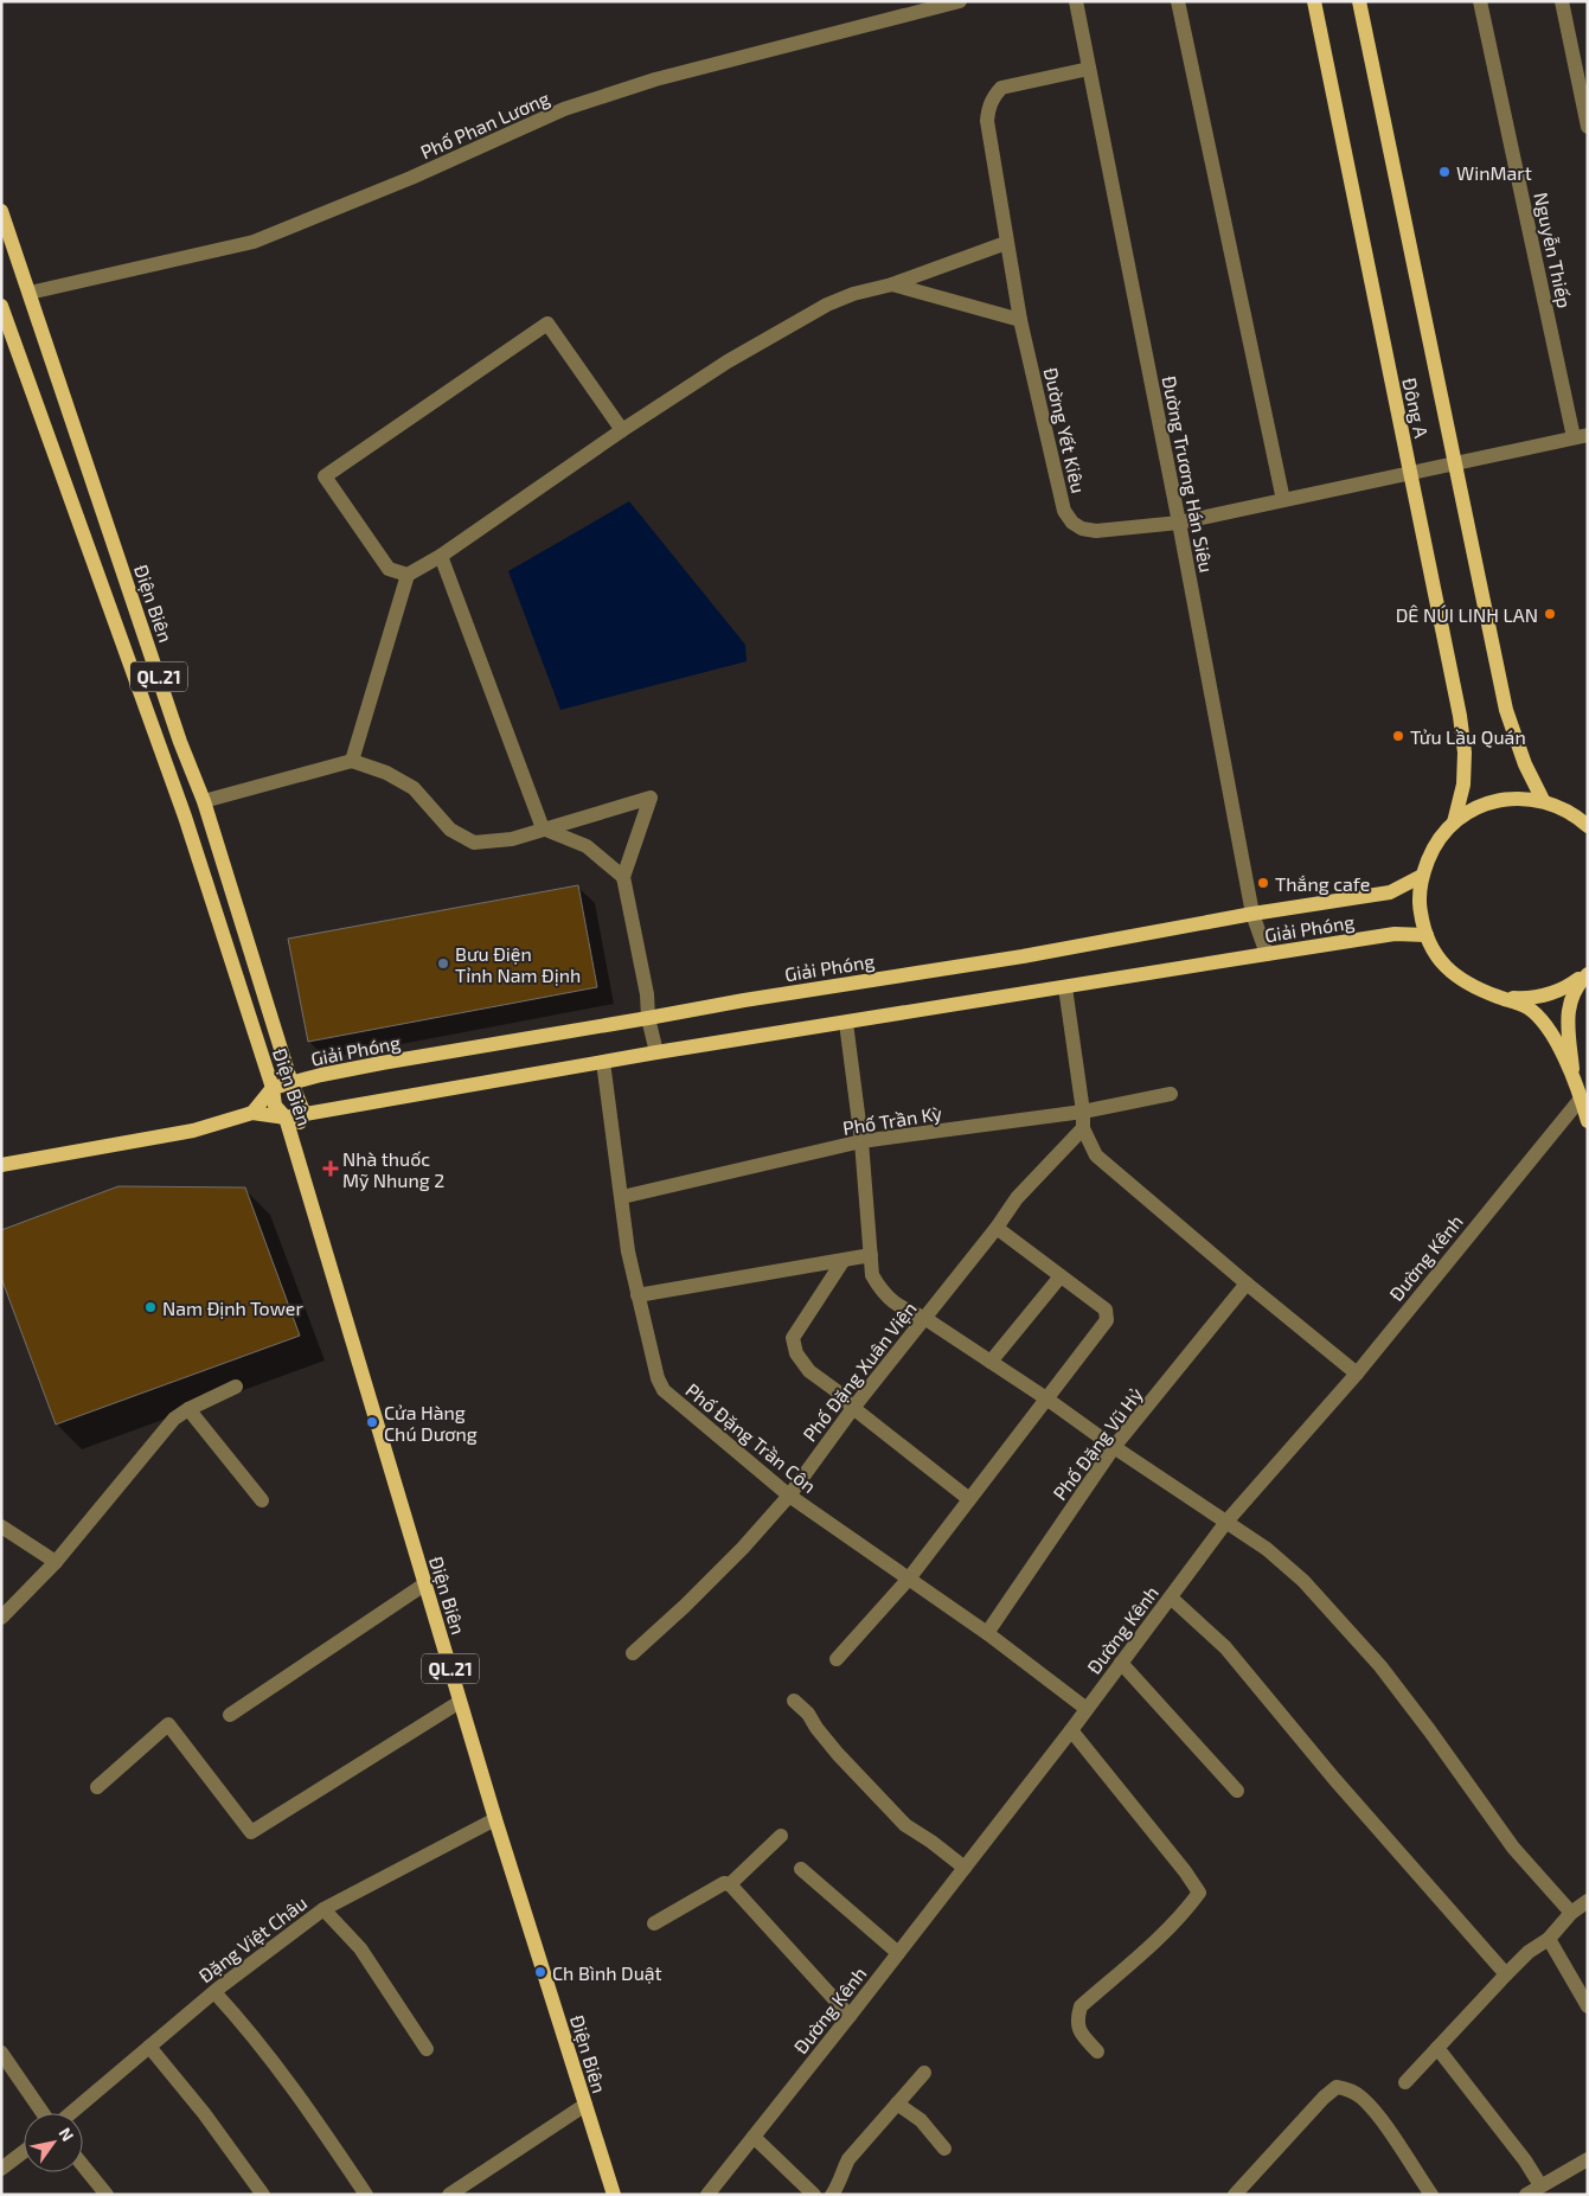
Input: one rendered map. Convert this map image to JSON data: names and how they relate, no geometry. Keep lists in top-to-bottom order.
{
  "streets": {
    "main road": [
      "Đông A",
      "Điện Biên",
      "QL.21",
      "Giải Phóng"
    ],
    "street": [
      "Phố Phan Lương",
      "Nguyễn Thiếp",
      "Đường Yết Kiêu",
      "Đường Trương Hán Siêu",
      "Phố Trần Kỳ",
      "Đường Kênh",
      "Phố Đặng Xuân Viện",
      "Phố Đặng Trần Côn",
      "Phố Đặng Vũ Hỷ",
      "Đặng Việt Châu"
    ]
  },
  "crossings": [
    ["Phố Phan Lương", "Điện Biên"],
    ["Nguyễn Thiếp", "Đường Yết Kiêu"],
    ["Đông A", "Đường Yết Kiêu"],
    ["Đường Yết Kiêu", "Đường Trương Hán Siêu"],
    ["Đường Trương Hán Siêu", "Giải Phóng"],
    ["Điện Biên", "Giải Phóng"],
    ["Điện Biên", "Đặng Việt Châu"],
    ["Giải Phóng", "Phố Đặng Trần Côn"],
    ["Phố Trần Kỳ", "Phố Đặng Trần Côn"],
    ["Đường Kênh", "Phố Đặng Trần Côn"],
    ["Phố Đặng Xuân Viện", "Phố Đặng Trần Côn"],
    ["Phố Đặng Trần Côn", "Phố Đặng Vũ Hỷ"]
  ],
  "places": {
    "other": [
      "WinMart",
      "DÊ NÚI LINH LAN",
      "Tửu Lầu Quán",
      "Thắng cafe",
      "Bưu Điện Tỉnh Nam Định",
      "Nam Định Tower",
      "Cửa Hàng Chú Dương",
      "Ch Bình Duật"
    ],
    "health": ["Nhà thuốc Mỹ Nhung 2"]
  },
  "north": "top right"
}
